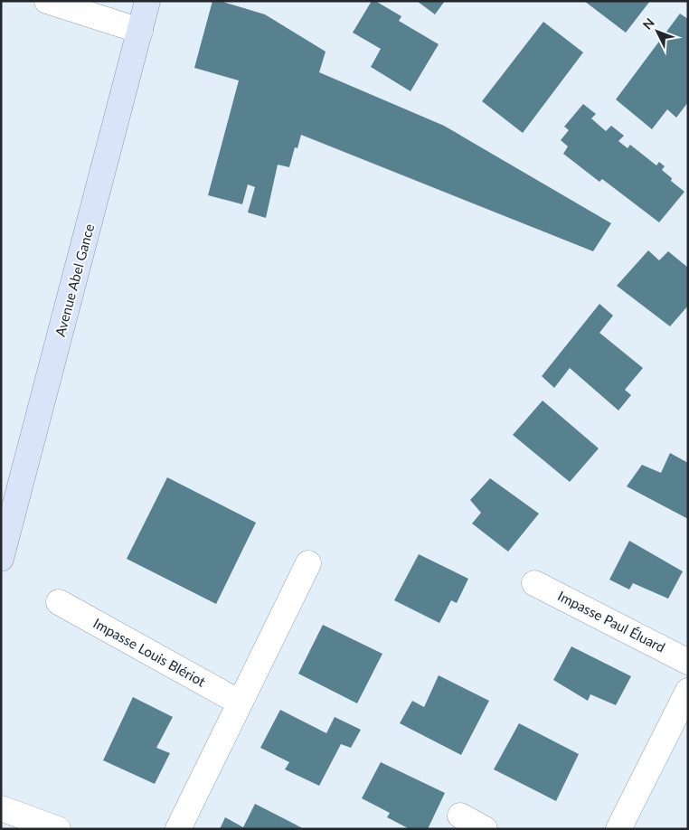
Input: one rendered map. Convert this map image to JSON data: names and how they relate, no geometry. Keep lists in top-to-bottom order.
{
  "streets": {
    "main road": ["Avenue Abel Gance"],
    "street": ["Impasse Paul Éluard", "Impasse Louis Blériot"]
  },
  "north": "top left"
}
